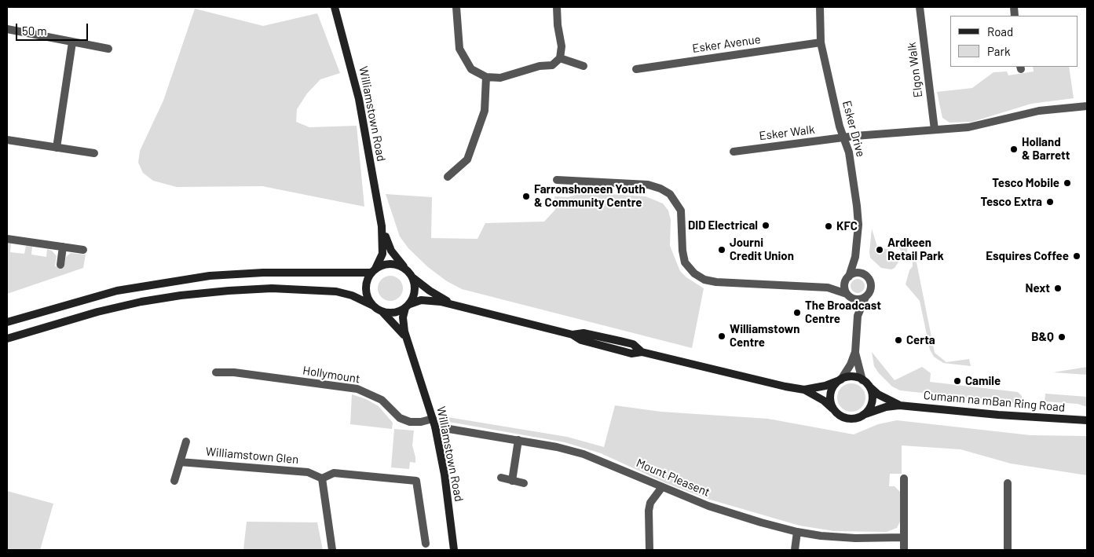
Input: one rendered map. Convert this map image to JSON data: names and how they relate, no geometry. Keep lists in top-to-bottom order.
{
  "streets": {
    "main road": ["Williamstown Road", "Cumann na mBan Ring Road"],
    "street": [
      "Esker Avenue",
      "Elgon Walk",
      "Esker Drive",
      "Esker Walk",
      "Hollymount",
      "Williamstown Glen",
      "Mount Pleasent"
    ]
  },
  "crossings": [
    ["Esker Avenue", "Esker Drive"],
    ["Elgon Walk", "Esker Walk"],
    ["Williamstown Road", "Hollymount"],
    ["Williamstown Road", "Mount Pleasent"],
    ["Esker Drive", "Esker Walk"],
    ["Hollymount", "Mount Pleasent"]
  ],
  "places": [
    "Holland & Barrett",
    "Tesco Mobile",
    "Farronshoneen Youth & Community Centre",
    "Tesco Extra",
    "DID Electrical",
    "KFC",
    "Journi Credit Union",
    "Ardkeen Retail Park",
    "Esquires Coffee",
    "Next",
    "The Broadcast Centre",
    "Williamstown Centre",
    "B&Q",
    "Certa",
    "Camile"
  ],
  "legend": ["Road", "Park"],
  "scale_bar": "50 m"
}
